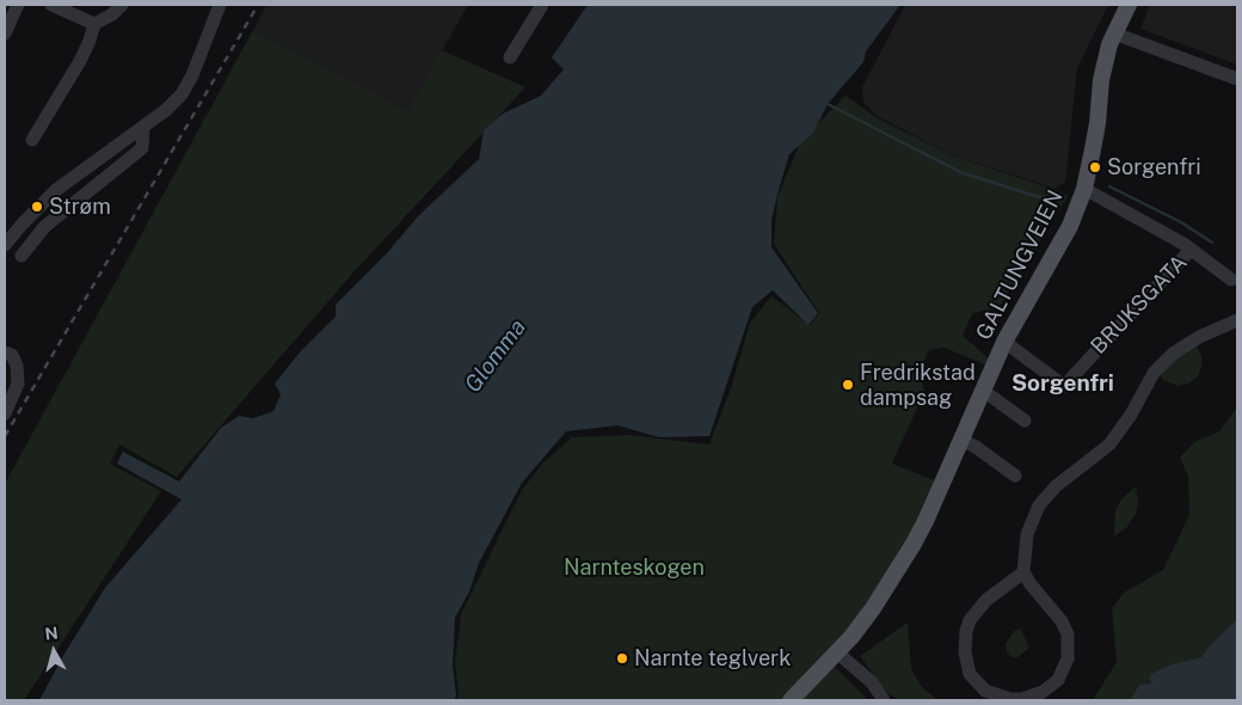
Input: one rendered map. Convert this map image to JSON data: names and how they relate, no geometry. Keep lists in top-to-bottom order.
{
  "streets": {
    "main road": ["GALTUNGVEIEN"],
    "street": ["BRUKSGATA"]
  },
  "crossings": [
    ["GALTUNGVEIEN", "BRUKSGATA"]
  ],
  "districts": ["Sorgenfri"],
  "water": ["Glomma"],
  "parks": ["Narnteskogen"],
  "places": [
    "Sorgenfri",
    "Strøm",
    "Fredrikstad dampsag",
    "Narnte teglverk"
  ],
  "north": "top"
}
